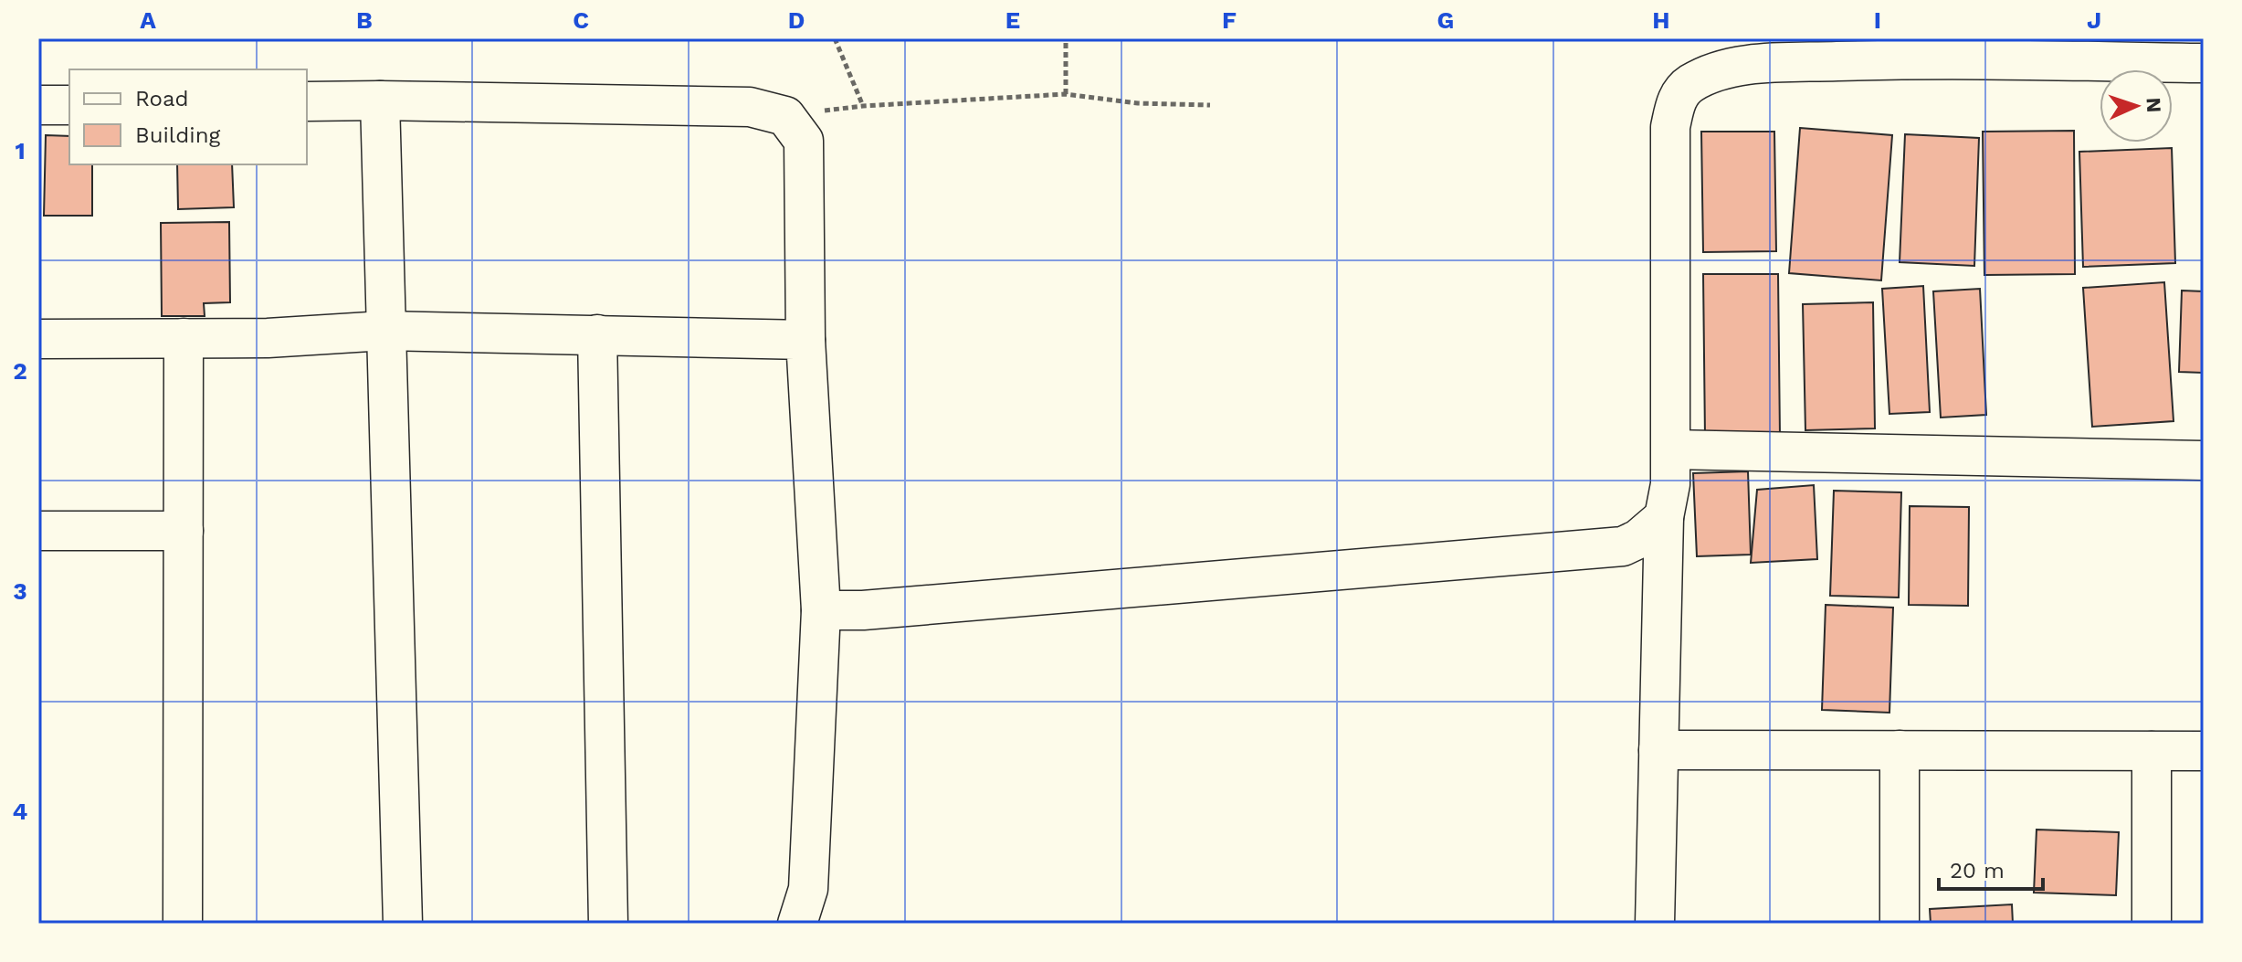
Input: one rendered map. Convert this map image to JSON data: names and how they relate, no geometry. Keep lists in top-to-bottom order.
{
  "legend": ["Road", "Building"],
  "scale_bar": "20 m",
  "north": "right",
  "grid": {
    "columns": [
      "A",
      "B",
      "C",
      "D",
      "E",
      "F",
      "G",
      "H",
      "I",
      "J"
    ],
    "rows": [
      "1",
      "2",
      "3",
      "4"
    ]
  }
}
